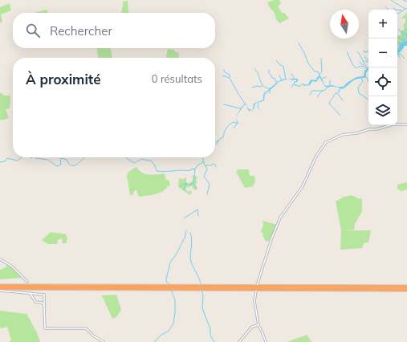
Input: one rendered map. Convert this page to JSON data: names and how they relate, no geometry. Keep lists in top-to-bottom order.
{
  "north": "top",
  "page": {
    "map_buttons": ["+", "−"],
    "search": "Rechercher",
    "heading": ["À proximité", "0 résultats"]
  }
}
